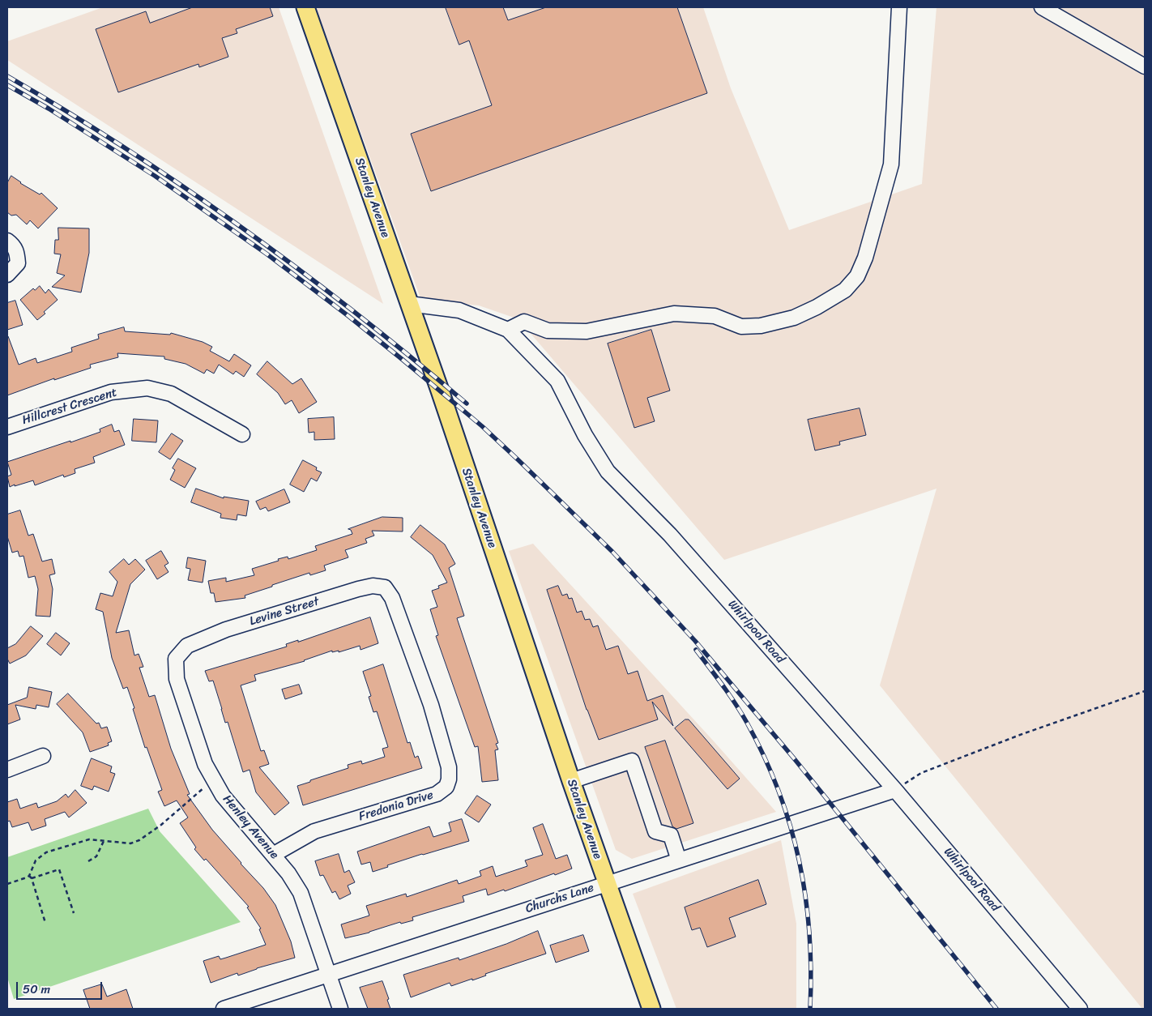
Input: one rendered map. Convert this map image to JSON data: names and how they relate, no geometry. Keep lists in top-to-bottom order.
{
  "streets": {
    "main road": ["Stanley Avenue"],
    "street": [
      "Hillcrest Crescent",
      "Levine Street",
      "Whirlpool Road",
      "Fredonia Drive",
      "Henley Avenue",
      "Churchs Lane"
    ]
  },
  "crossings": [
    ["Stanley Avenue", "Whirlpool Road"],
    ["Stanley Avenue", "Churchs Lane"],
    ["Levine Street", "Fredonia Drive"],
    ["Levine Street", "Henley Avenue"],
    ["Whirlpool Road", "Churchs Lane"],
    ["Fredonia Drive", "Henley Avenue"],
    ["Henley Avenue", "Churchs Lane"]
  ],
  "scale_bar": "50 m"
}
